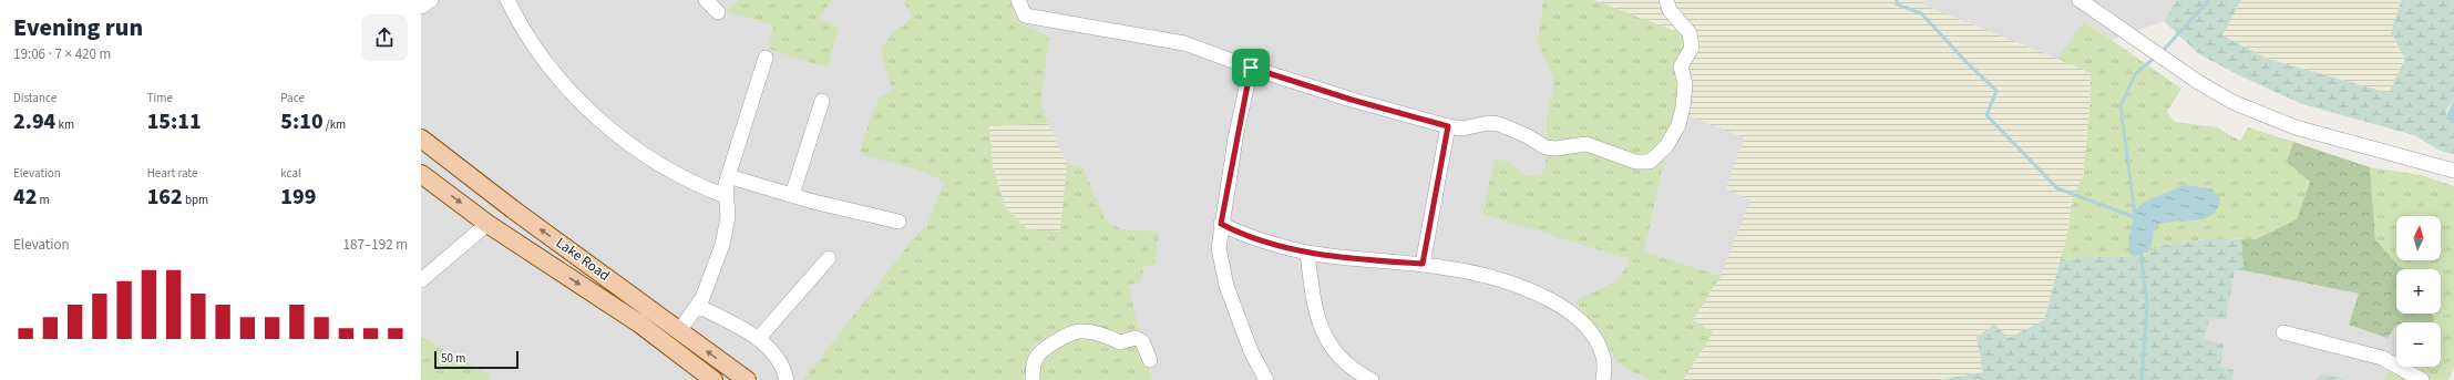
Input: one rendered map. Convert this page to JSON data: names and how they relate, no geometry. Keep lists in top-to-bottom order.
{
  "streets": {
    "main road": ["Lake Road"]
  },
  "scale_bar": "50 m",
  "north": "top",
  "page": {
    "heading": ["Evening run", "19:06 · 7 × 420 m"],
    "stats": [
      ["Distance", "2.94 km"],
      ["Time", "15:11"],
      ["Pace", "5:10 /km"],
      ["Elevation", "42 m"],
      ["Heart rate", "162 bpm"],
      ["kcal", "199"]
    ],
    "map_buttons": ["+", "−"],
    "chart": ["Elevation", "187–192 m"],
    "scale": "50 m"
  }
}
